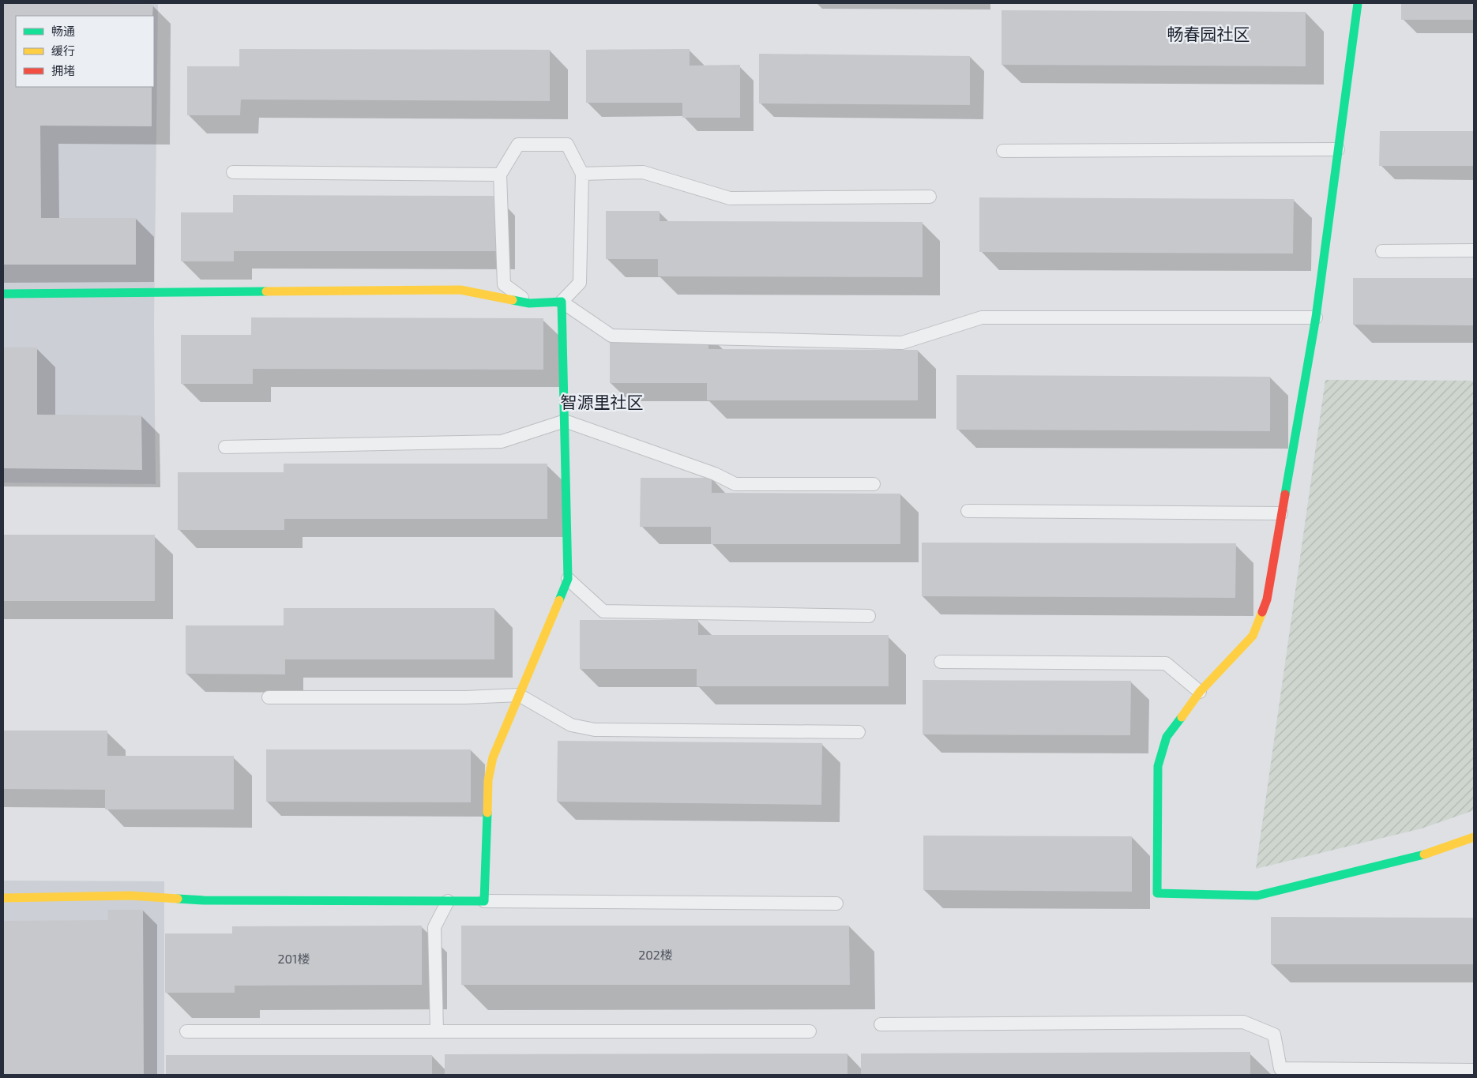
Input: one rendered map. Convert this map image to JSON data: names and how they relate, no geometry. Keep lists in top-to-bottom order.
{
  "districts": ["畅春园社区", "智源里社区"],
  "house_numbers": ["202楼", "201楼"],
  "legend": ["畅通", "缓行", "拥堵"]
}
